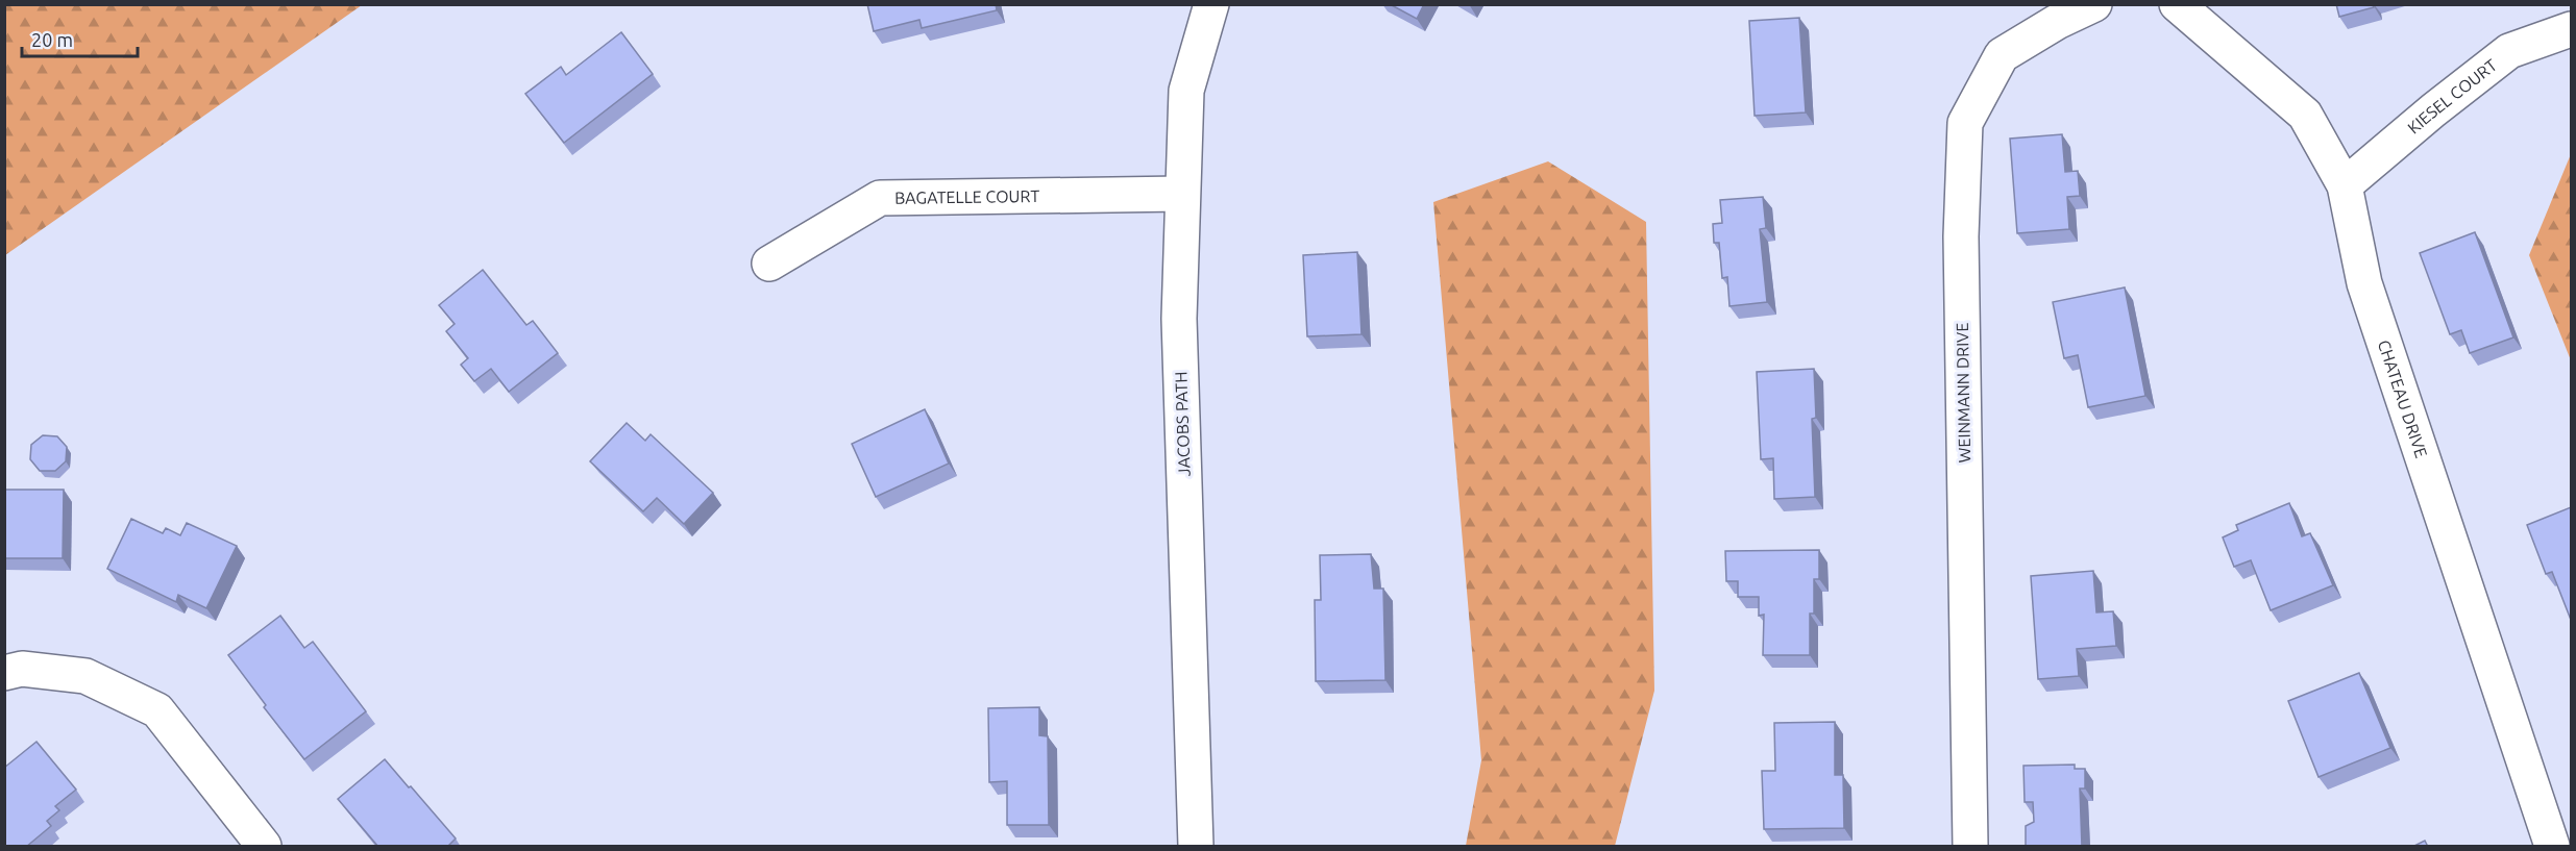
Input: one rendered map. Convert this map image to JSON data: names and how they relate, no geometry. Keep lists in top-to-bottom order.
{
  "streets": {
    "street": [
      "KIESEL COURT",
      "BAGATELLE COURT",
      "WEINMANN DRIVE",
      "CHATEAU DRIVE",
      "JACOBS PATH"
    ]
  },
  "crossings": [
    ["KIESEL COURT", "CHATEAU DRIVE"],
    ["BAGATELLE COURT", "JACOBS PATH"]
  ],
  "scale_bar": "20 m"
}
